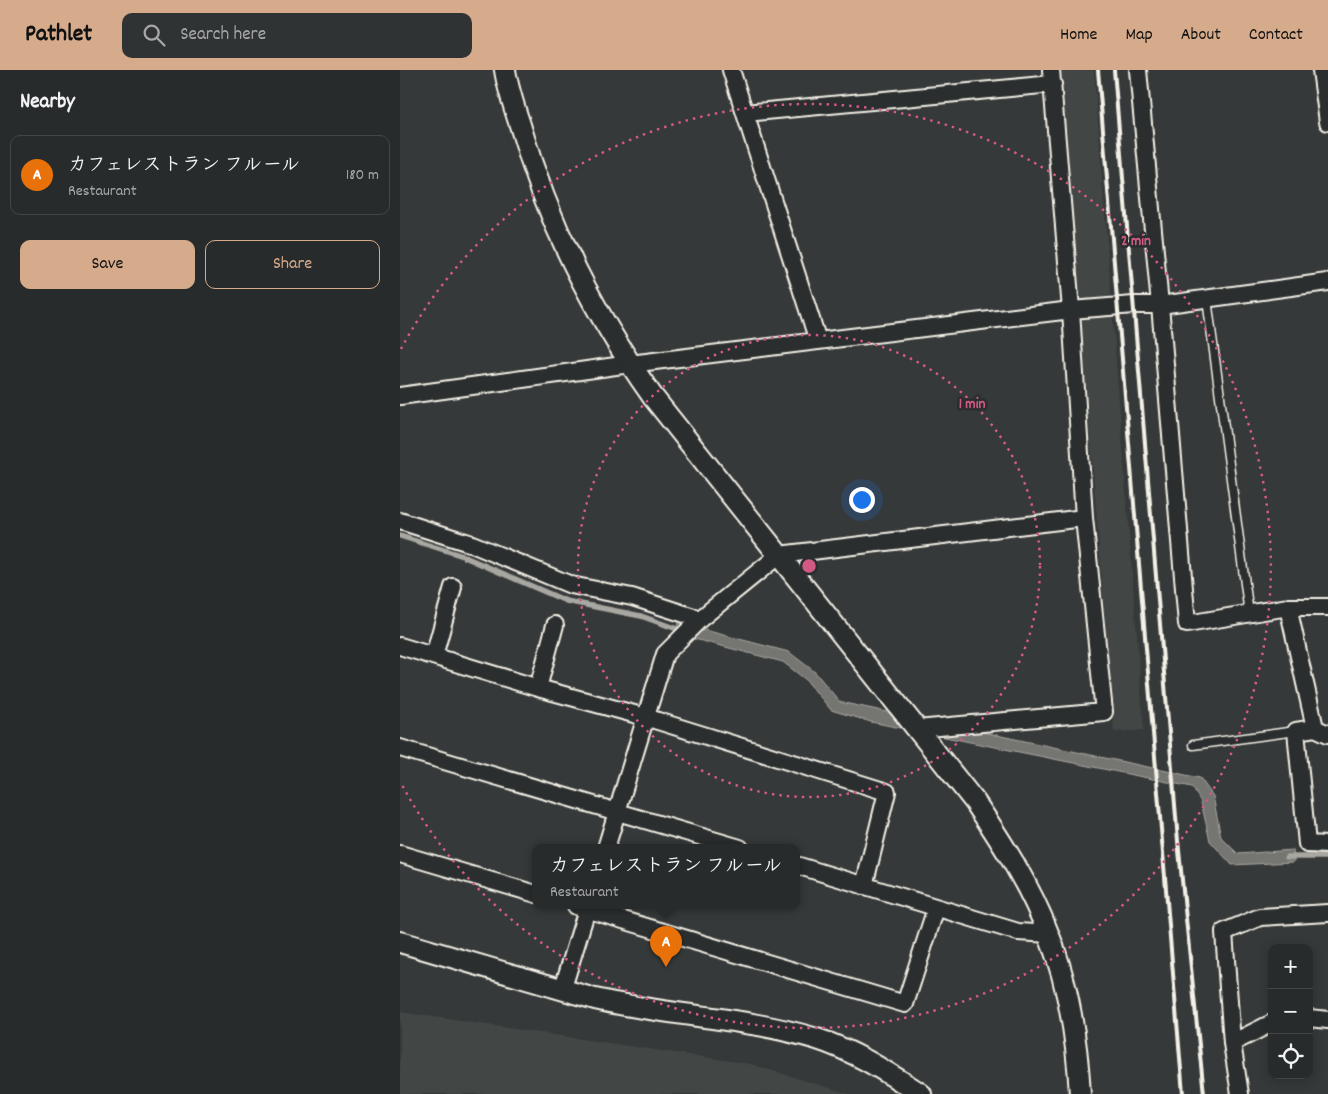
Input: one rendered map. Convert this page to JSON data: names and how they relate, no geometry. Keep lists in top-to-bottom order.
{
  "page": {
    "header": "Pathlet",
    "search": "Search here",
    "nav": [
      "Home",
      "Map",
      "About",
      "Contact"
    ],
    "heading": "Nearby",
    "list": [
      {
        "mark": "A",
        "name": "カフェレストラン フルール",
        "note": "Restaurant",
        "value": "180 m"
      }
    ],
    "buttons": ["Save", "Share"],
    "popup": ["カフェレストラン フルール", "Restaurant"],
    "pins": "A",
    "map_buttons": ["+", "−"]
  },
  "rings": ["2 min", "1 min"]
}
